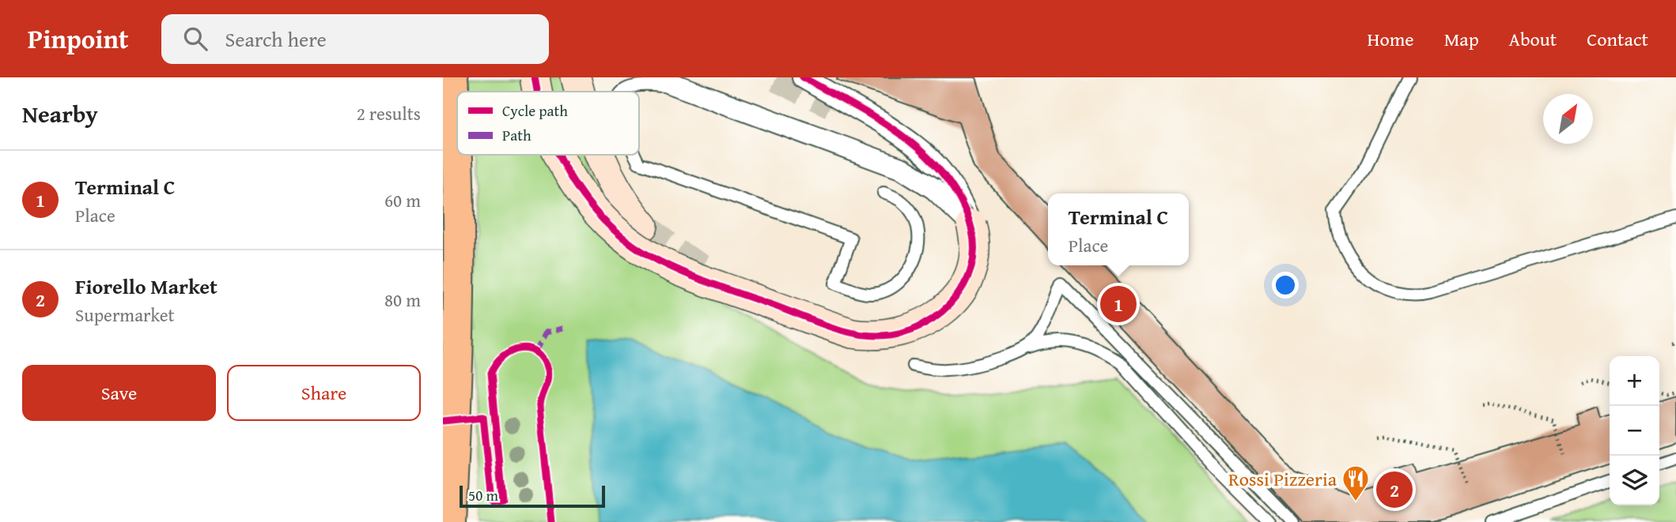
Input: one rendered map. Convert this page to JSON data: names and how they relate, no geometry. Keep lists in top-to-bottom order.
{
  "places": {
    "restaurant": ["Rossi Pizzeria"]
  },
  "legend": ["Cycle path", "Path"],
  "scale_bar": "50 m",
  "north": "top right",
  "page": {
    "header": "Pinpoint",
    "search": "Search here",
    "nav": [
      "Home",
      "Map",
      "About",
      "Contact"
    ],
    "heading": ["Nearby", "2 results"],
    "list": [
      {
        "mark": "1",
        "name": "Terminal C",
        "note": "Place",
        "value": "60 m"
      },
      {
        "mark": "2",
        "name": "Fiorello Market",
        "note": "Supermarket",
        "value": "80 m"
      }
    ],
    "popup": ["Terminal C", "Place"],
    "pins": ["1", "2"],
    "buttons": ["Save", "Share"],
    "map_buttons": ["+", "−"],
    "scale": "50 m"
  }
}
